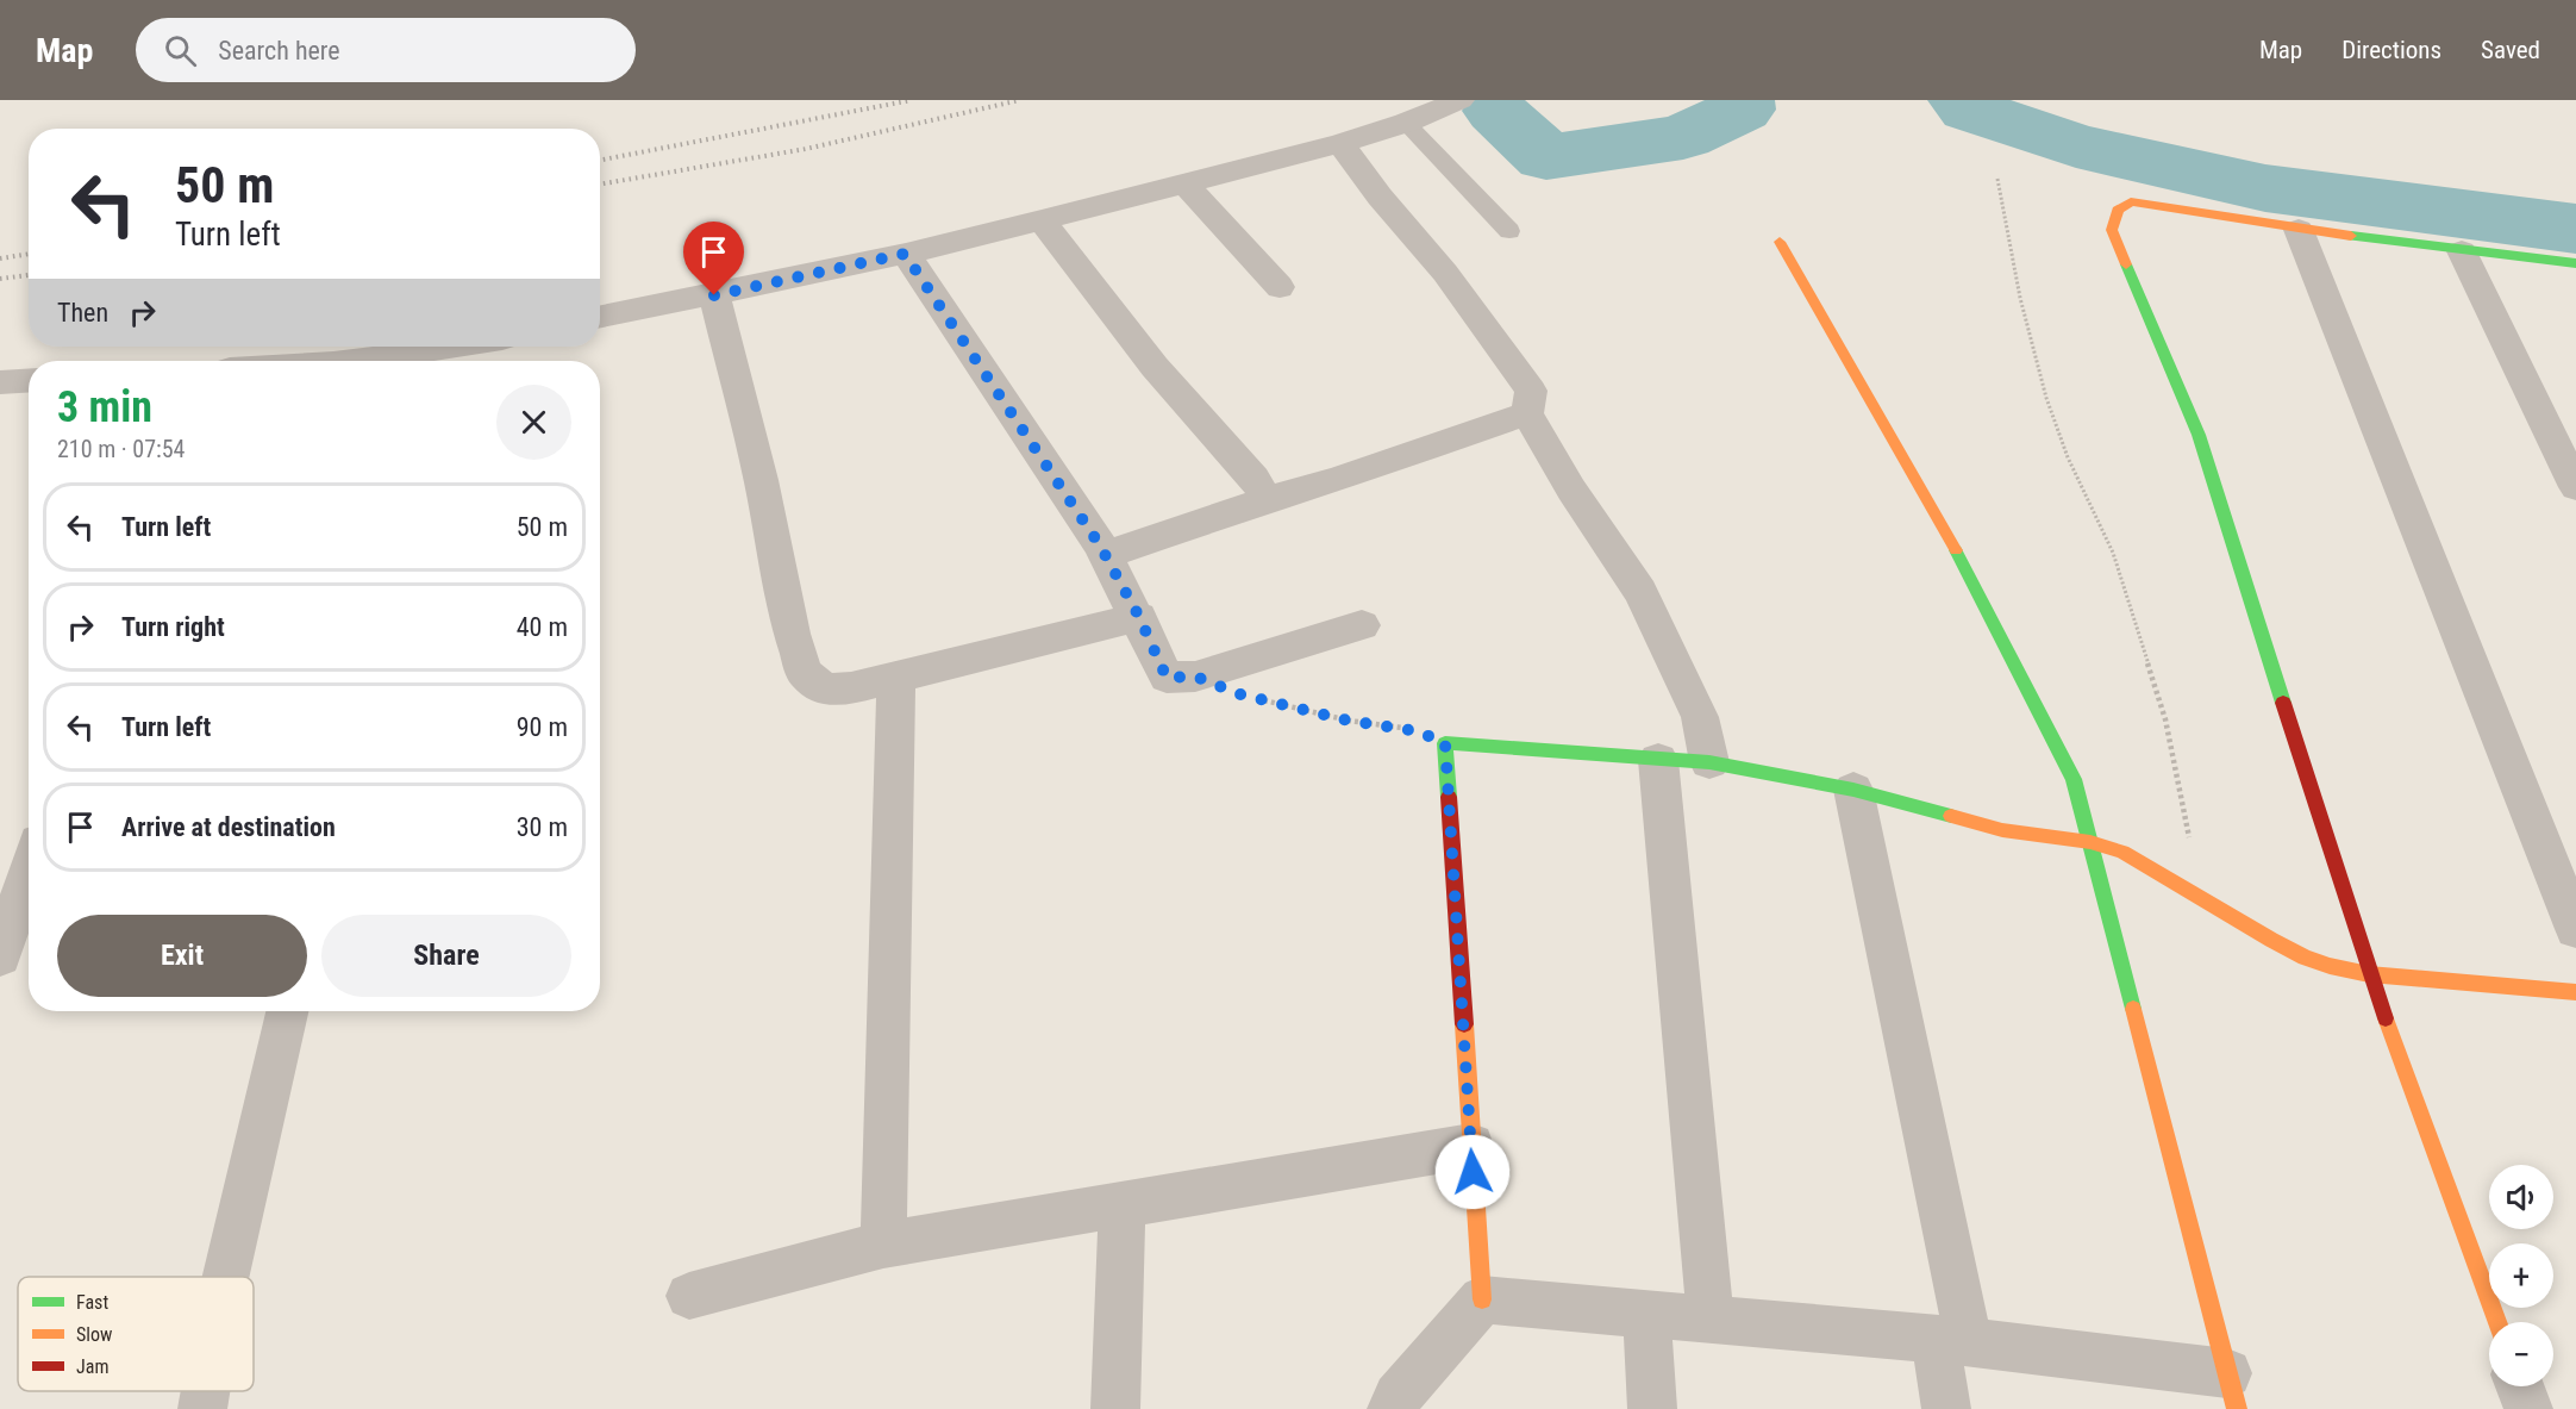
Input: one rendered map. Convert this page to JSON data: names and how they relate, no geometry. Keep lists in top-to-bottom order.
{
  "legend": ["Fast", "Slow", "Jam"],
  "page": {
    "header": "Map",
    "search": "Search here",
    "nav": ["Map", "Directions", "Saved"],
    "turn": ["50 m", "Turn left"],
    "then": "Then",
    "heading": ["3 min", "210 m · 07:54"],
    "list": [
      {
        "name": "Turn left",
        "value": "50 m"
      },
      {
        "name": "Turn right",
        "value": "40 m"
      },
      {
        "name": "Turn left",
        "value": "90 m"
      },
      {
        "name": "Arrive at destination",
        "value": "30 m"
      }
    ],
    "buttons": ["Exit", "Share"],
    "map_buttons": ["+", "−"]
  }
}
